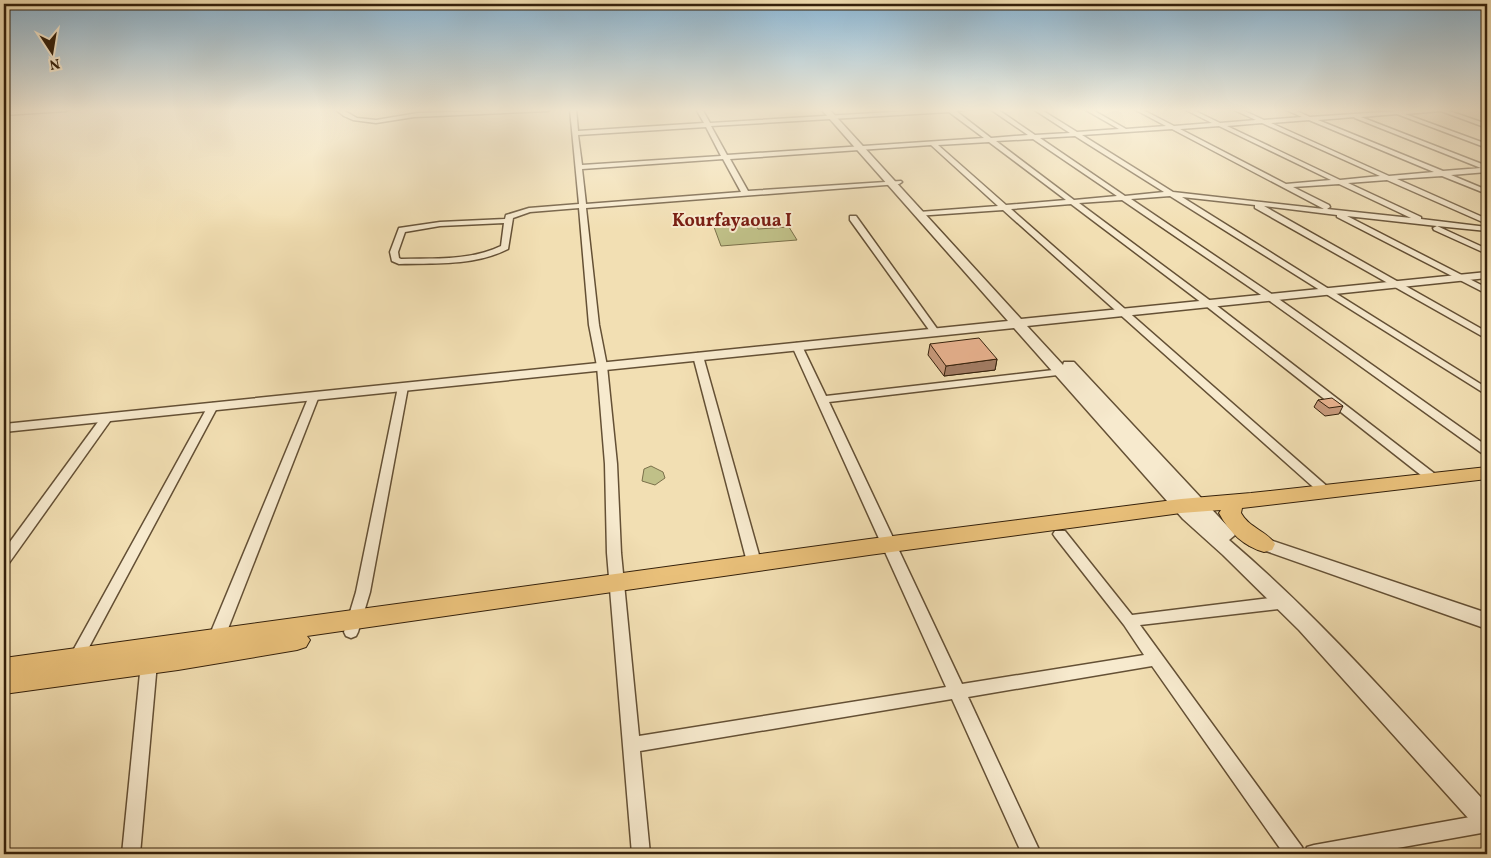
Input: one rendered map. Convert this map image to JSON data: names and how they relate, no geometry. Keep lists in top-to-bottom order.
{
  "districts": ["Kourfayaoua I"],
  "north": "bottom"
}
